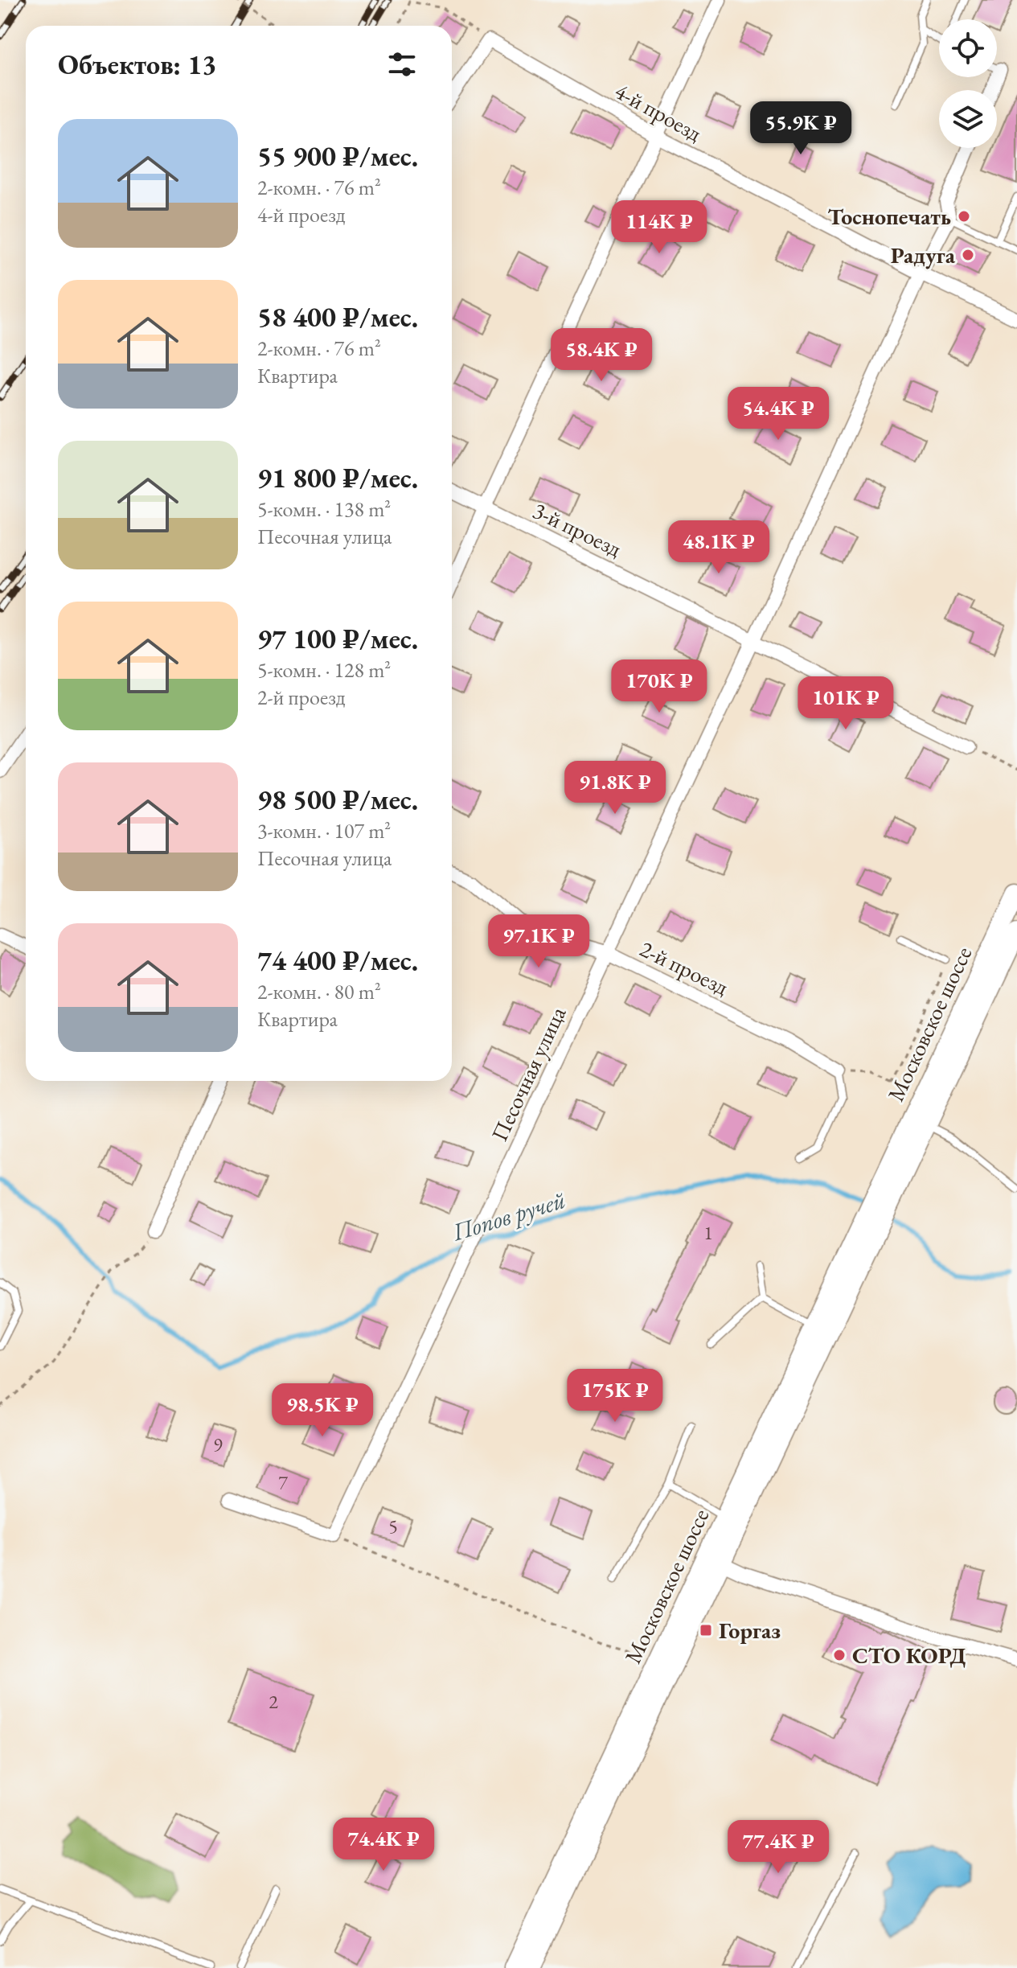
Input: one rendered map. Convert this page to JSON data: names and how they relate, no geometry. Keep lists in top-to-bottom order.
{
  "streets": {
    "main road": ["Московское шоссе"],
    "street": [
      "4-й проезд",
      "3-й проезд",
      "2-й проезд",
      "Песочная улица"
    ]
  },
  "crossings": [
    ["4-й проезд", "Песочная улица"],
    ["3-й проезд", "Песочная улица"],
    ["2-й проезд", "Песочная улица"]
  ],
  "water": ["Попов ручей"],
  "places": {
    "other": ["Тоснопечать", "Радуга", "СТО КОРД"],
    "transit": ["Горгаз"]
  },
  "house_numbers": [
    "1",
    "9",
    "7",
    "5",
    "2"
  ],
  "page": {
    "heading": "Объектов: 13",
    "price": [
      "55.9K ₽",
      "114K ₽",
      "58.4K ₽",
      "54.4K ₽",
      "48.1K ₽",
      "170K ₽",
      "101K ₽",
      "91.8K ₽",
      "97.1K ₽",
      "175K ₽",
      "98.5K ₽",
      "74.4K ₽",
      "77.4K ₽"
    ],
    "list": [
      {
        "name": "55 900 ₽/мес.",
        "note": "2-комн. · 76 m² · 4-й проезд"
      },
      {
        "name": "58 400 ₽/мес.",
        "note": "2-комн. · 76 m² · Квартира"
      },
      {
        "name": "91 800 ₽/мес.",
        "note": "5-комн. · 138 m² · Песочная улица"
      },
      {
        "name": "97 100 ₽/мес.",
        "note": "5-комн. · 128 m² · 2-й проезд"
      },
      {
        "name": "98 500 ₽/мес.",
        "note": "3-комн. · 107 m² · Песочная улица"
      },
      {
        "name": "74 400 ₽/мес.",
        "note": "2-комн. · 80 m² · Квартира"
      }
    ]
  }
}
